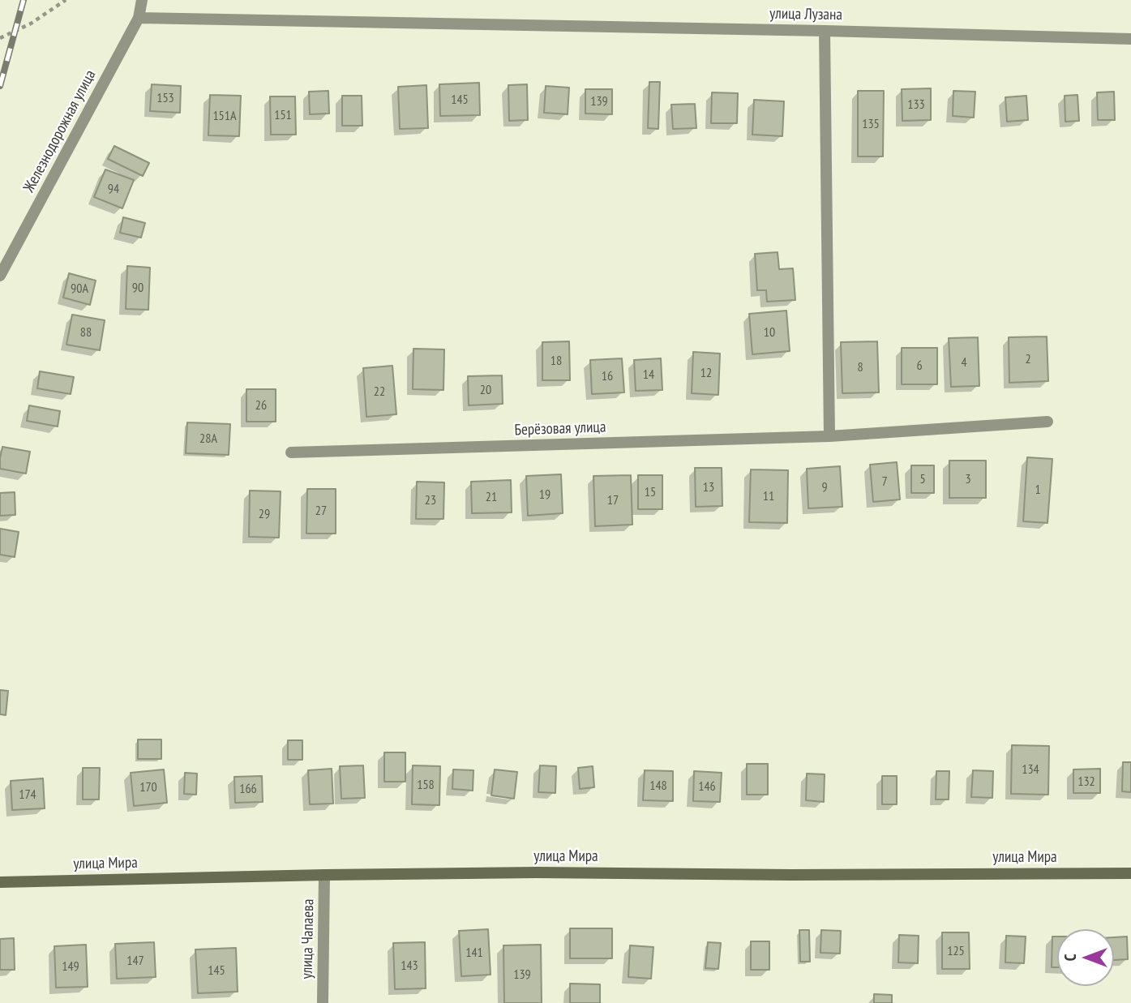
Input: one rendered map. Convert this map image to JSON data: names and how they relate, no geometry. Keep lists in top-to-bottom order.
{
  "streets": {
    "main road": ["улица Мира"],
    "street": [
      "улица Лузана",
      "Железнодорожная улица",
      "Берёзовая улица",
      "улица Чапаева"
    ]
  },
  "crossings": [
    ["улица Лузана", "Железнодорожная улица"],
    ["улица Мира", "улица Чапаева"]
  ],
  "house_numbers": [
    "153",
    "145",
    "139",
    "133",
    "151",
    "151А",
    "135",
    "94",
    "90",
    "90А",
    "88",
    "10",
    "2",
    "18",
    "4",
    "6",
    "8",
    "12",
    "14",
    "16",
    "20",
    "22",
    "26",
    "28А",
    "5",
    "3",
    "7",
    "13",
    "9",
    "1",
    "15",
    "19",
    "11",
    "21",
    "23",
    "17",
    "27",
    "29",
    "134",
    "132",
    "158",
    "148",
    "146",
    "170",
    "166",
    "174",
    "125",
    "141",
    "147",
    "143",
    "149",
    "145",
    "139"
  ],
  "north": "left"
}
